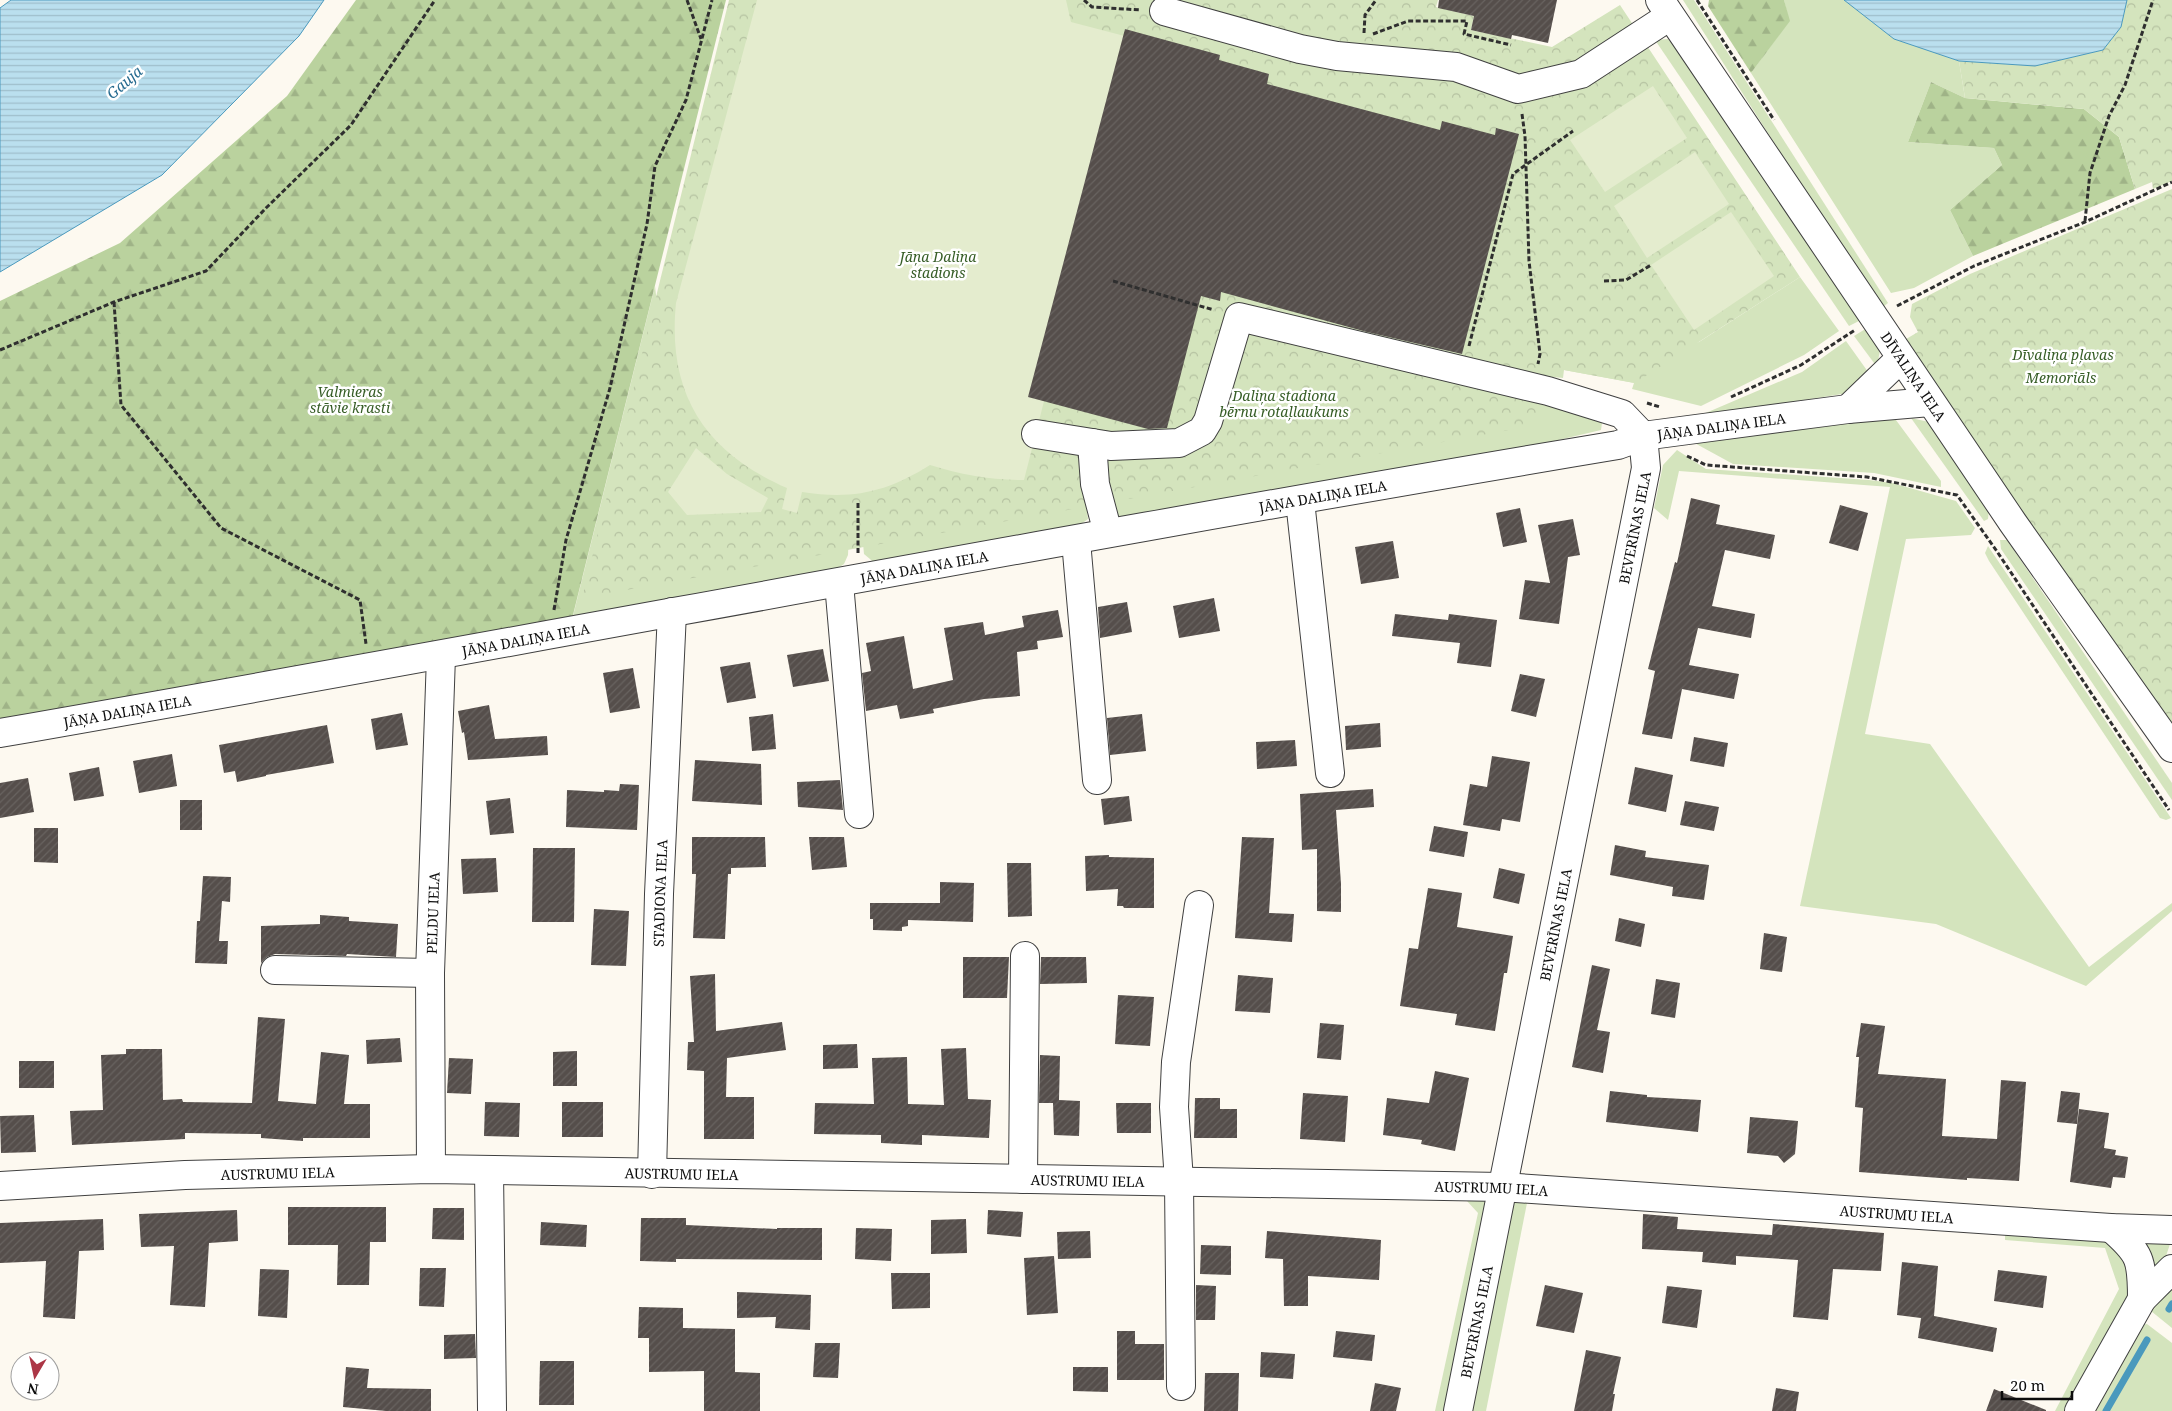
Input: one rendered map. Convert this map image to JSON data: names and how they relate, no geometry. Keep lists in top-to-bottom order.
{
  "streets": {
    "street": [
      "DĪVALIŅA IELA",
      "JĀŅA DALIŅA IELA",
      "BEVERĪNAS IELA",
      "STADIONA IELA",
      "PELDU IELA",
      "AUSTRUMU IELA"
    ]
  },
  "crossings": [
    ["DĪVALIŅA IELA", "JĀŅA DALIŅA IELA"],
    ["JĀŅA DALIŅA IELA", "BEVERĪNAS IELA"],
    ["JĀŅA DALIŅA IELA", "STADIONA IELA"],
    ["JĀŅA DALIŅA IELA", "PELDU IELA"],
    ["BEVERĪNAS IELA", "AUSTRUMU IELA"],
    ["STADIONA IELA", "AUSTRUMU IELA"],
    ["PELDU IELA", "AUSTRUMU IELA"]
  ],
  "water": ["Gauja"],
  "parks": [
    "Jāņa Daliņa stadions",
    "Dīvaliņa pļavas",
    "Memoriāls",
    "Valmieras stāvie krasti",
    "Daliņa stadiona bērnu rotaļlaukums"
  ],
  "scale_bar": "20 m",
  "north": "bottom"
}
